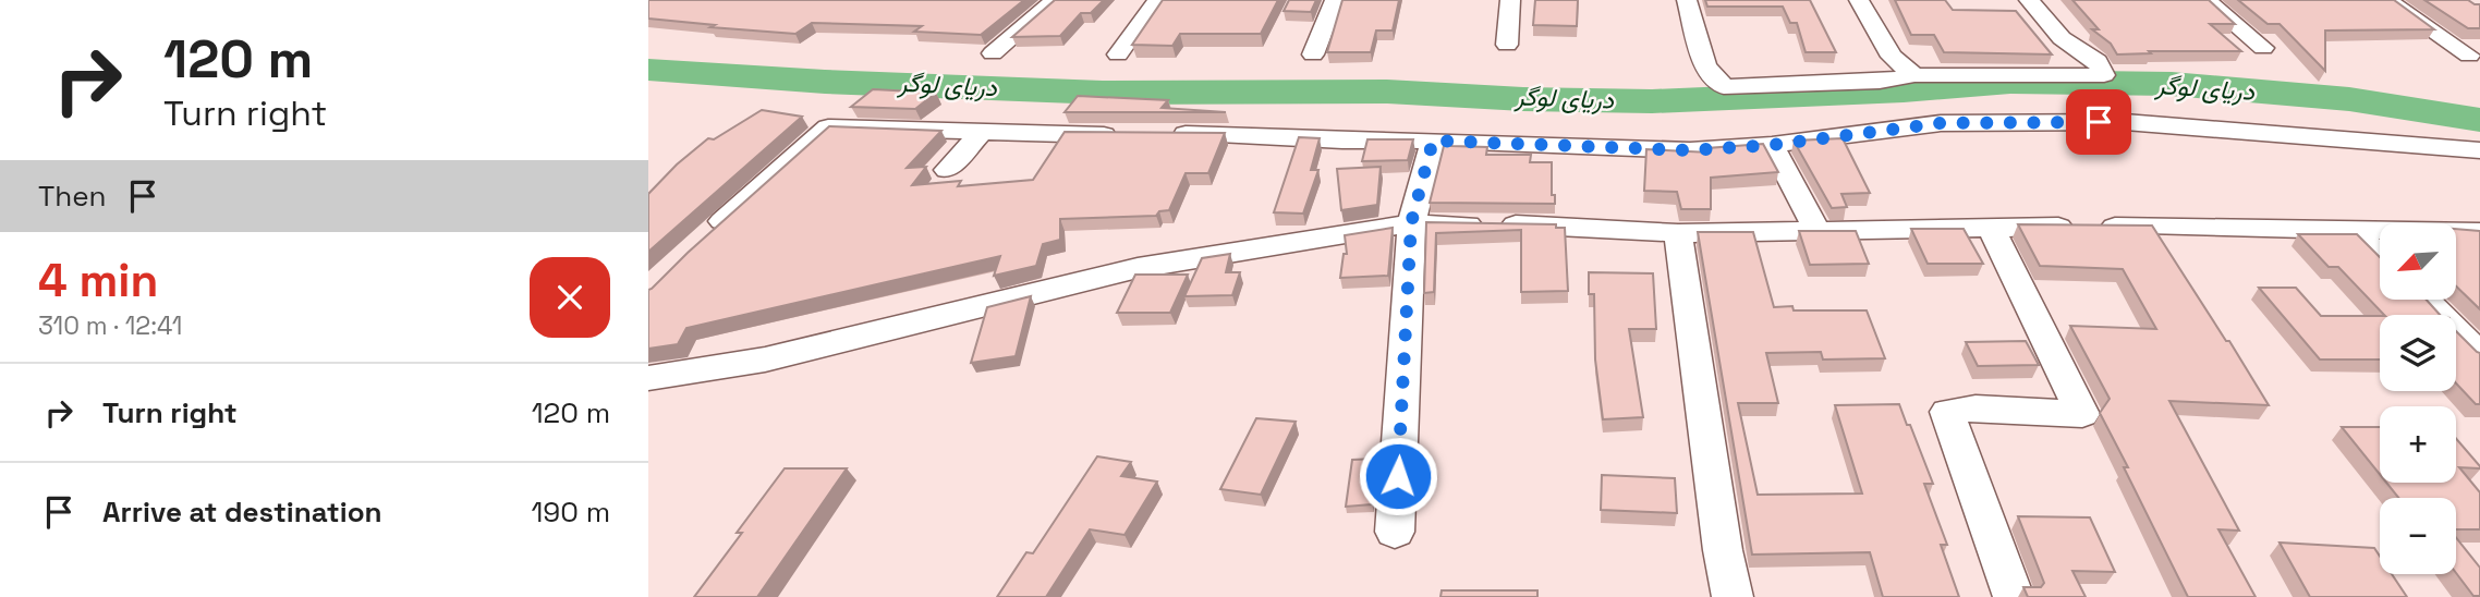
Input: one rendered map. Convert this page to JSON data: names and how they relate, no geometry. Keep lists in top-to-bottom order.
{
  "water": ["دریای لوگر"],
  "north": "bottom left",
  "page": {
    "turn": ["120 m", "Turn right"],
    "then": "Then",
    "map_buttons": ["+", "−"],
    "heading": ["4 min", "310 m · 12:41"],
    "list": [
      {
        "name": "Turn right",
        "value": "120 m"
      },
      {
        "name": "Arrive at destination",
        "value": "190 m"
      }
    ]
  }
}
